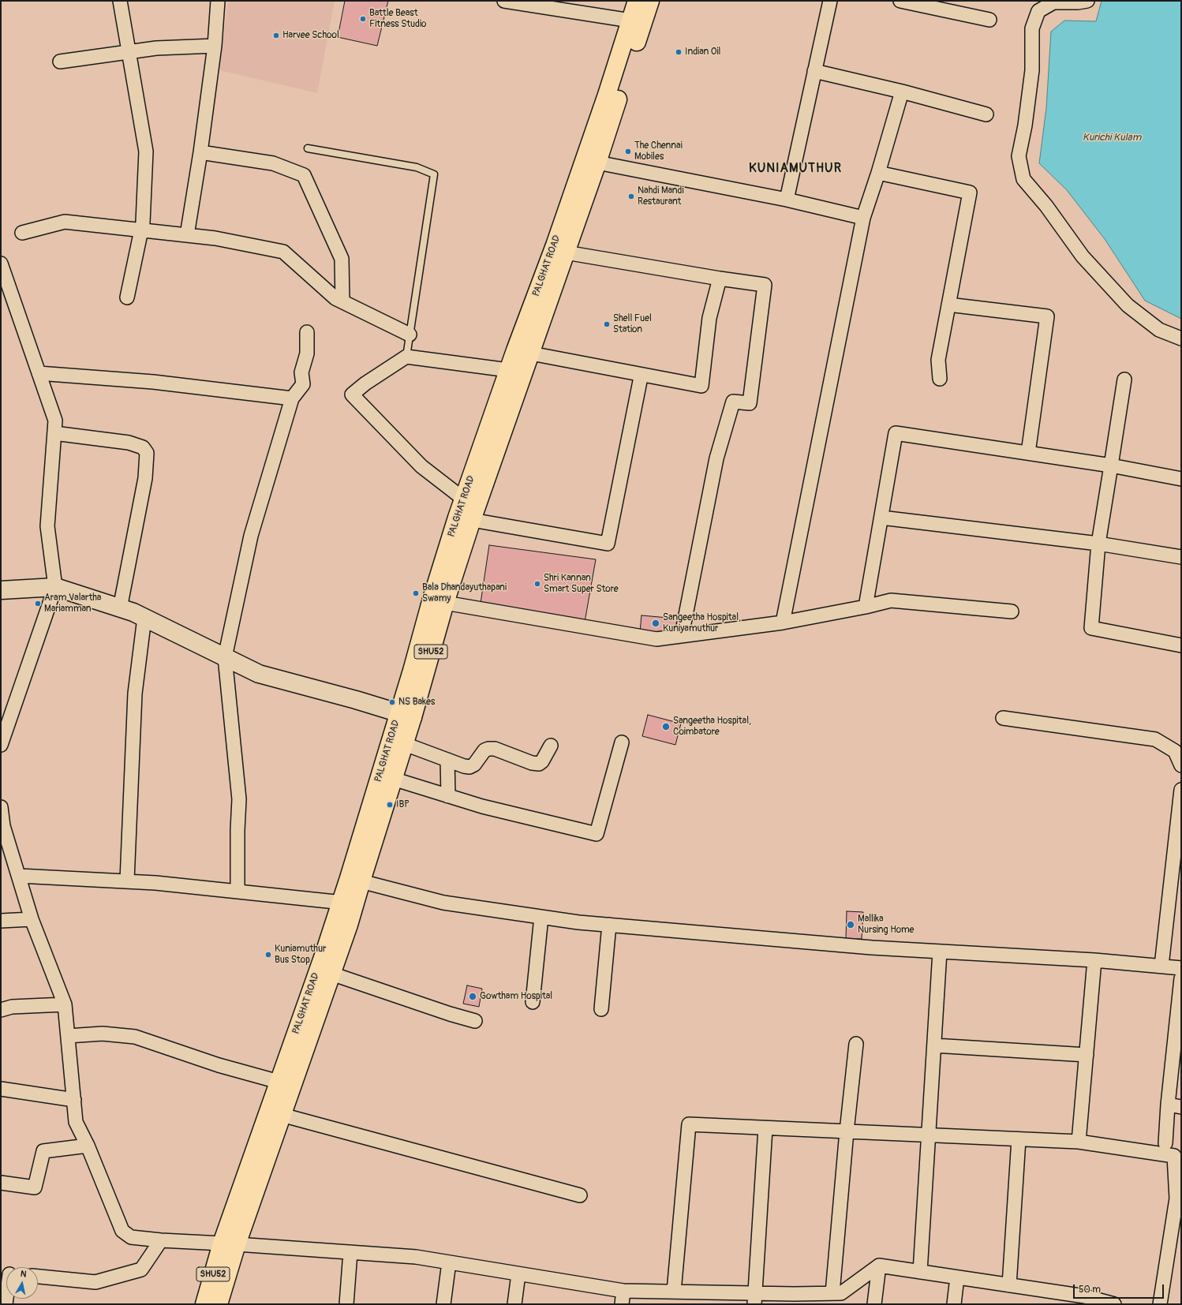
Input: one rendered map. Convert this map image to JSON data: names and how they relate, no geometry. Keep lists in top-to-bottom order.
{
  "streets": {
    "main road": ["PALGHAT ROAD", "SHU52"]
  },
  "districts": ["KUNIAMUTHUR"],
  "water": ["Kurichi Kulam"],
  "places": [
    "Battle Beast Fitness Studio",
    "Harvee School",
    "Indian Oil",
    "The Chennai Mobiles",
    "Nahdi Mandi Restaurant",
    "Shell Fuel Station",
    "Shri Kannan Smart Super Store",
    "Bala Dhandayuthapani Swamy",
    "Aram Valartha Mariamman",
    "Sangeetha Hospital, Kuniyamuthur",
    "NS Bakes",
    "Sangeetha Hospital, Coimbatore",
    "IBP",
    "Mallika Nursing Home",
    "Kuniamuthur Bus Stop",
    "Gowtham Hospital"
  ],
  "scale_bar": "50 m",
  "north": "top"
}
